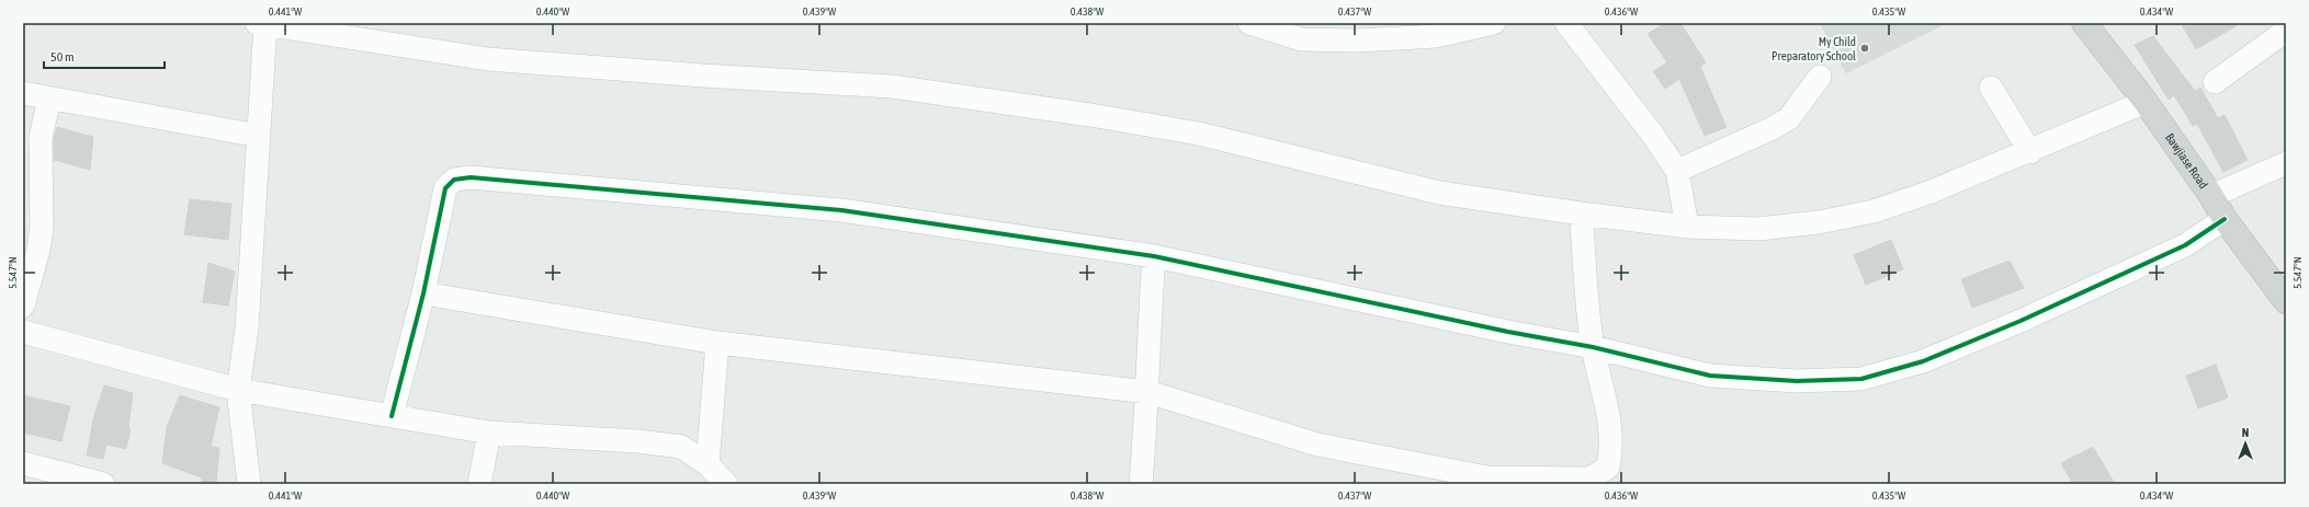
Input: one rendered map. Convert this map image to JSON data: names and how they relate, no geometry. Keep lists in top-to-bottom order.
{
  "streets": {
    "main road": ["Bawjiase Road"]
  },
  "places": ["My Child Preparatory School"],
  "scale_bar": "50 m",
  "north": "top",
  "coordinates": [
    "0.441°W",
    "0.440°W",
    "0.439°W",
    "0.438°W",
    "0.437°W",
    "0.436°W",
    "0.435°W",
    "0.434°W",
    "5.547°N"
  ]
}
